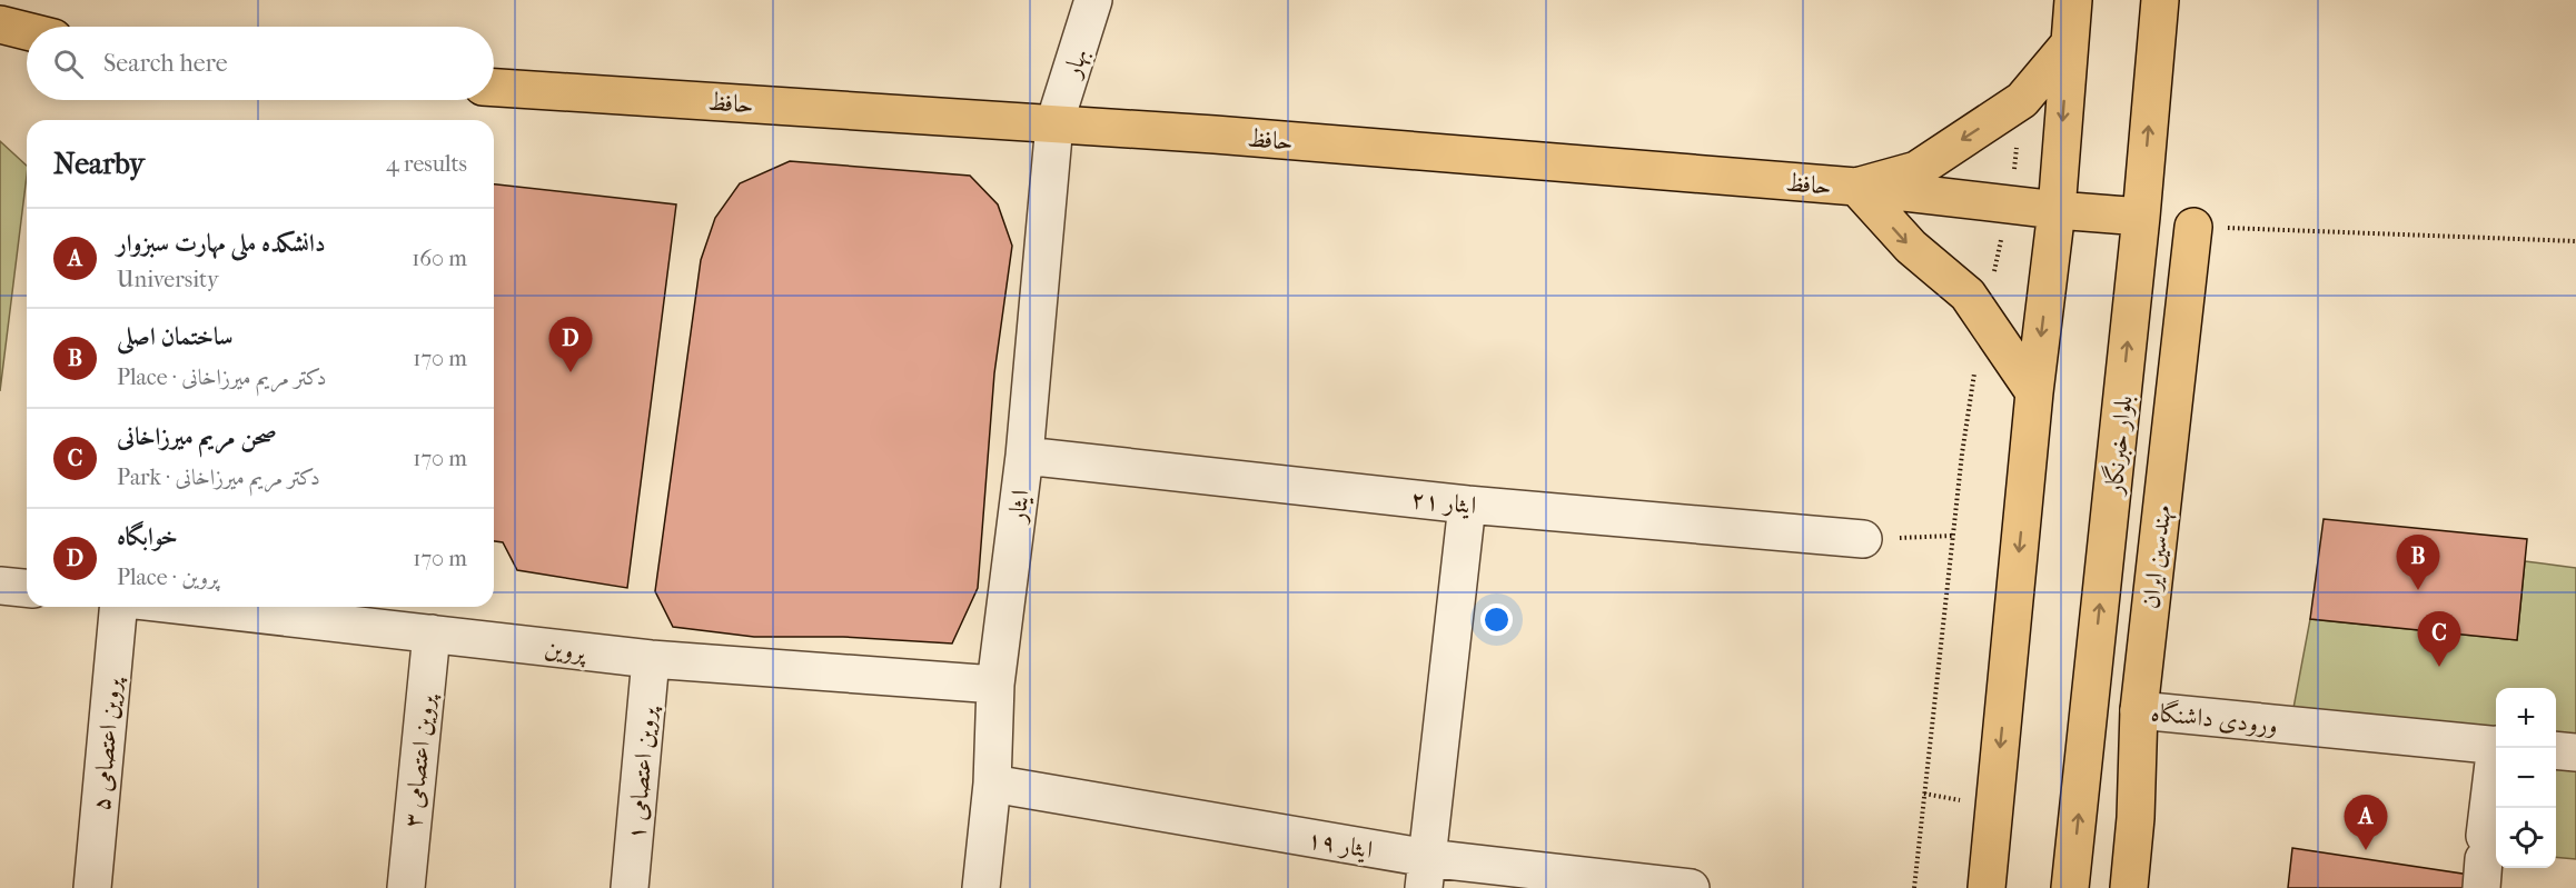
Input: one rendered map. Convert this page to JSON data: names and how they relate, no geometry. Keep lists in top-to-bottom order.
{
  "streets": {
    "main road": ["حافظ", "بلوار خبرنگار", "مهندسین ایران"],
    "street": [
      "بهار",
      "ایثار ۲۱",
      "ایثار",
      "پروین",
      "ورودی داشنگاه",
      "پروین اعتصامی ۵",
      "پروین اعتصامی ۳",
      "پروین اعتصامی ۱",
      "ایثار ۱۹"
    ]
  },
  "crossings": [
    ["بهار", "حافظ"],
    ["بهار", "ایثار"],
    ["حافظ", "بلوار خبرنگار"],
    ["حافظ", "ایثار"],
    ["ایثار ۲۱", "ایثار"],
    ["ایثار", "پروین"],
    ["ایثار", "ایثار ۱۹"],
    ["مهندسین ایران", "ورودی داشنگاه"],
    ["پروین", "پروین اعتصامی ۳"],
    ["پروین", "پروین اعتصامی ۱"]
  ],
  "page": {
    "search": "Search here",
    "heading": ["Nearby", "4 results"],
    "list": [
      {
        "mark": "A",
        "name": "دانشکده ملی مهارت سبزوار",
        "note": "University",
        "value": "160 m"
      },
      {
        "mark": "B",
        "name": "ساختمان اصلی",
        "note": "Place · دکتر مریم میرزاخانی",
        "value": "170 m"
      },
      {
        "mark": "C",
        "name": "صحن مریم میرزاخانی",
        "note": "Park · دکتر مریم میرزاخانی",
        "value": "170 m"
      },
      {
        "mark": "D",
        "name": "خوابگاه",
        "note": "Place · پروین",
        "value": "170 m"
      }
    ],
    "pins": [
      "D",
      "B",
      "C",
      "A"
    ],
    "map_buttons": ["+", "−"]
  }
}
